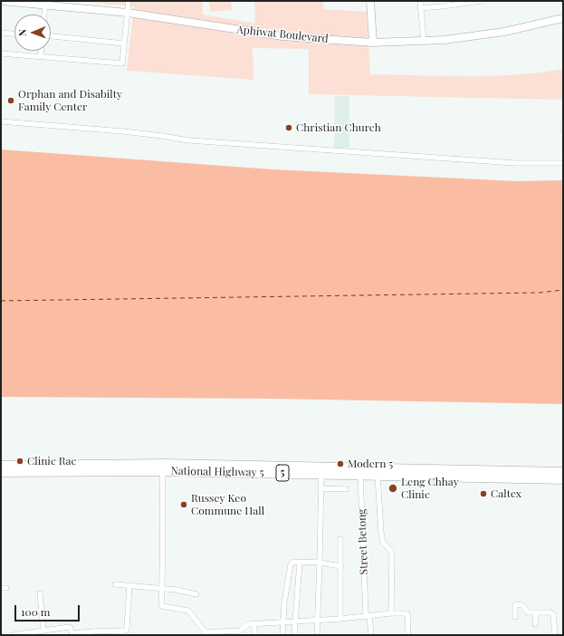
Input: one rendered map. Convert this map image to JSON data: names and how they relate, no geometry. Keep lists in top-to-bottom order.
{
  "streets": {
    "highway": ["National Highway 5", "5"],
    "street": ["Aphiwat Boulevard", "Street Betong"]
  },
  "crossings": [
    ["National Highway 5", "Street Betong"]
  ],
  "places": [
    "Orphan and Disabilty Family Center",
    "Christian Church",
    "Clinic Rac",
    "Modern 5",
    "Leng Chhay Clinic",
    "Caltex",
    "Russey Keo Commune Hall"
  ],
  "scale_bar": "100 m",
  "north": "left"
}
